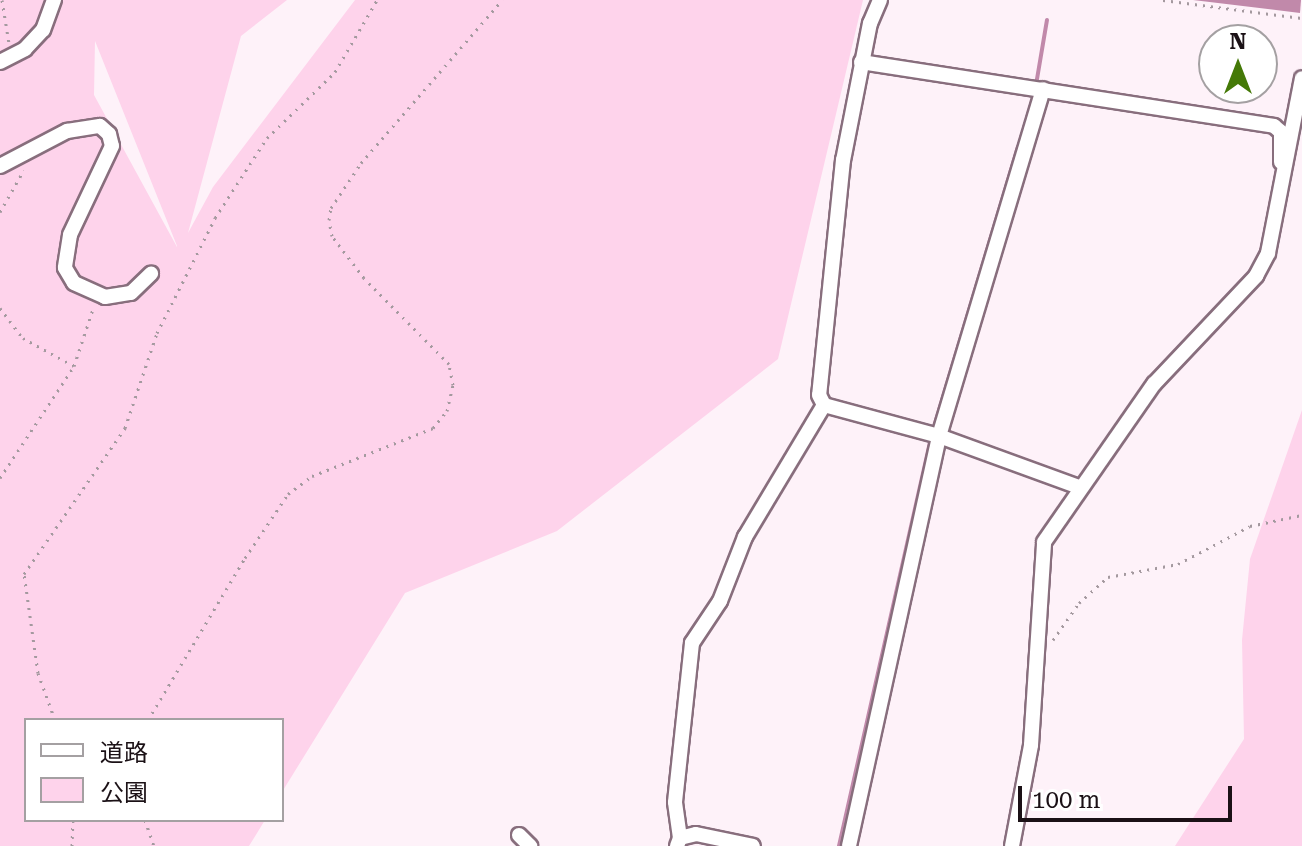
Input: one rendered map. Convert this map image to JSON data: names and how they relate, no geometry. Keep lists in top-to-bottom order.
{
  "legend": ["道路", "公園"],
  "scale_bar": "100 m",
  "north": "top"
}
